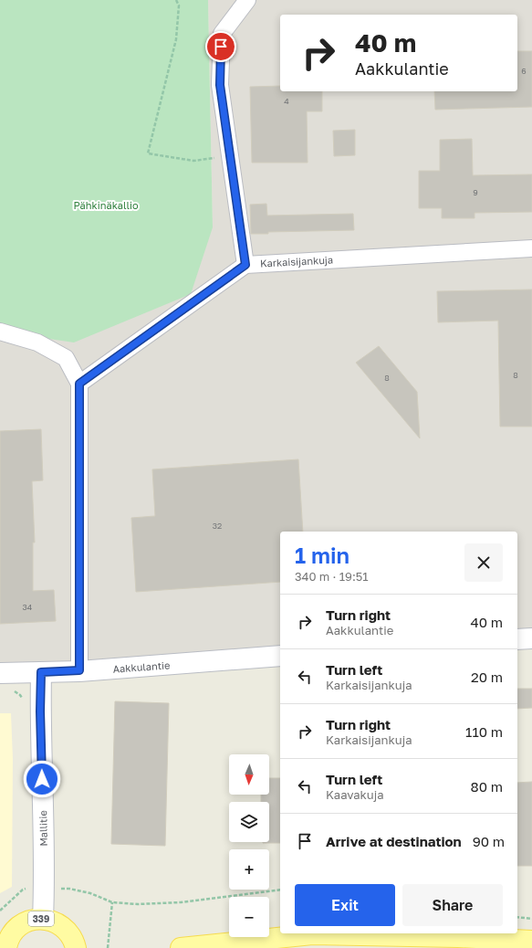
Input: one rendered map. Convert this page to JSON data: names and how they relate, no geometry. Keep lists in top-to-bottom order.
{
  "streets": {
    "main road": ["339"],
    "street": ["Karkaisijankuja", "Aakkulantie", "Mallitie"]
  },
  "crossings": [
    ["Aakkulantie", "Mallitie"],
    ["Mallitie", "339"]
  ],
  "parks": ["Pähkinäkallio"],
  "house_numbers": [
    "6",
    "4",
    "9",
    "8",
    "8",
    "32",
    "34"
  ],
  "north": "bottom",
  "page": {
    "turn": ["40 m", "Aakkulantie"],
    "heading": ["1 min", "340 m · 19:51"],
    "list": [
      {
        "name": "Turn right",
        "note": "Aakkulantie",
        "value": "40 m"
      },
      {
        "name": "Turn left",
        "note": "Karkaisijankuja",
        "value": "20 m"
      },
      {
        "name": "Turn right",
        "note": "Karkaisijankuja",
        "value": "110 m"
      },
      {
        "name": "Turn left",
        "note": "Kaavakuja",
        "value": "80 m"
      },
      {
        "name": "Arrive at destination",
        "value": "90 m"
      }
    ],
    "map_buttons": ["+", "−"],
    "buttons": ["Exit", "Share"]
  }
}
